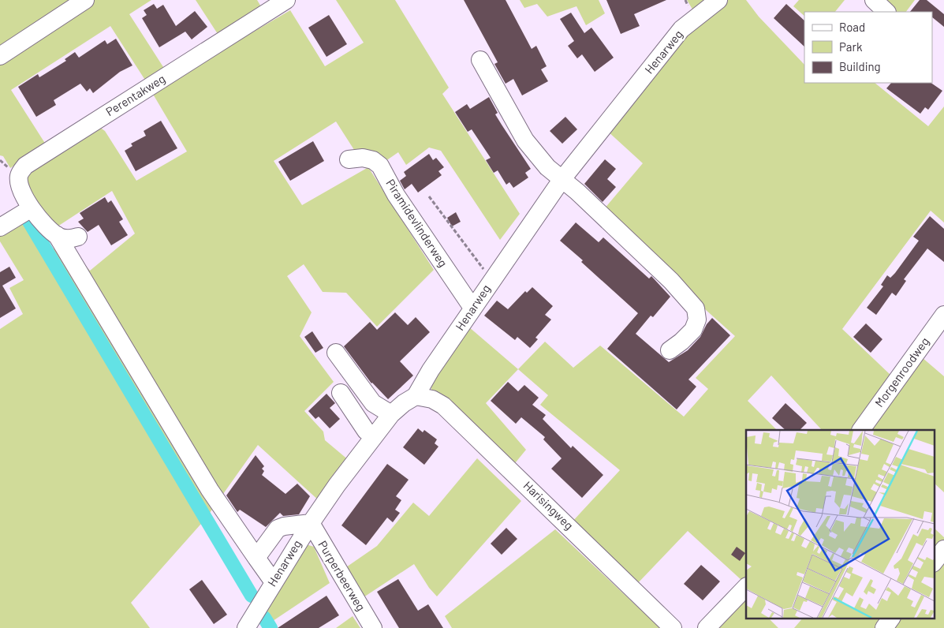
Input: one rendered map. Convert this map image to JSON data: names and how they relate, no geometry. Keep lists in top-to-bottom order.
{
  "streets": {
    "street": [
      "Henarweg",
      "Perentakweg",
      "Piramidevlinderweg",
      "Morgenroodweg",
      "Harisingweg",
      "Purperbeerweg"
    ]
  },
  "crossings": [
    ["Henarweg", "Piramidevlinderweg"],
    ["Henarweg", "Harisingweg"],
    ["Henarweg", "Purperbeerweg"]
  ],
  "legend": ["Road", "Park", "Building"]
}
